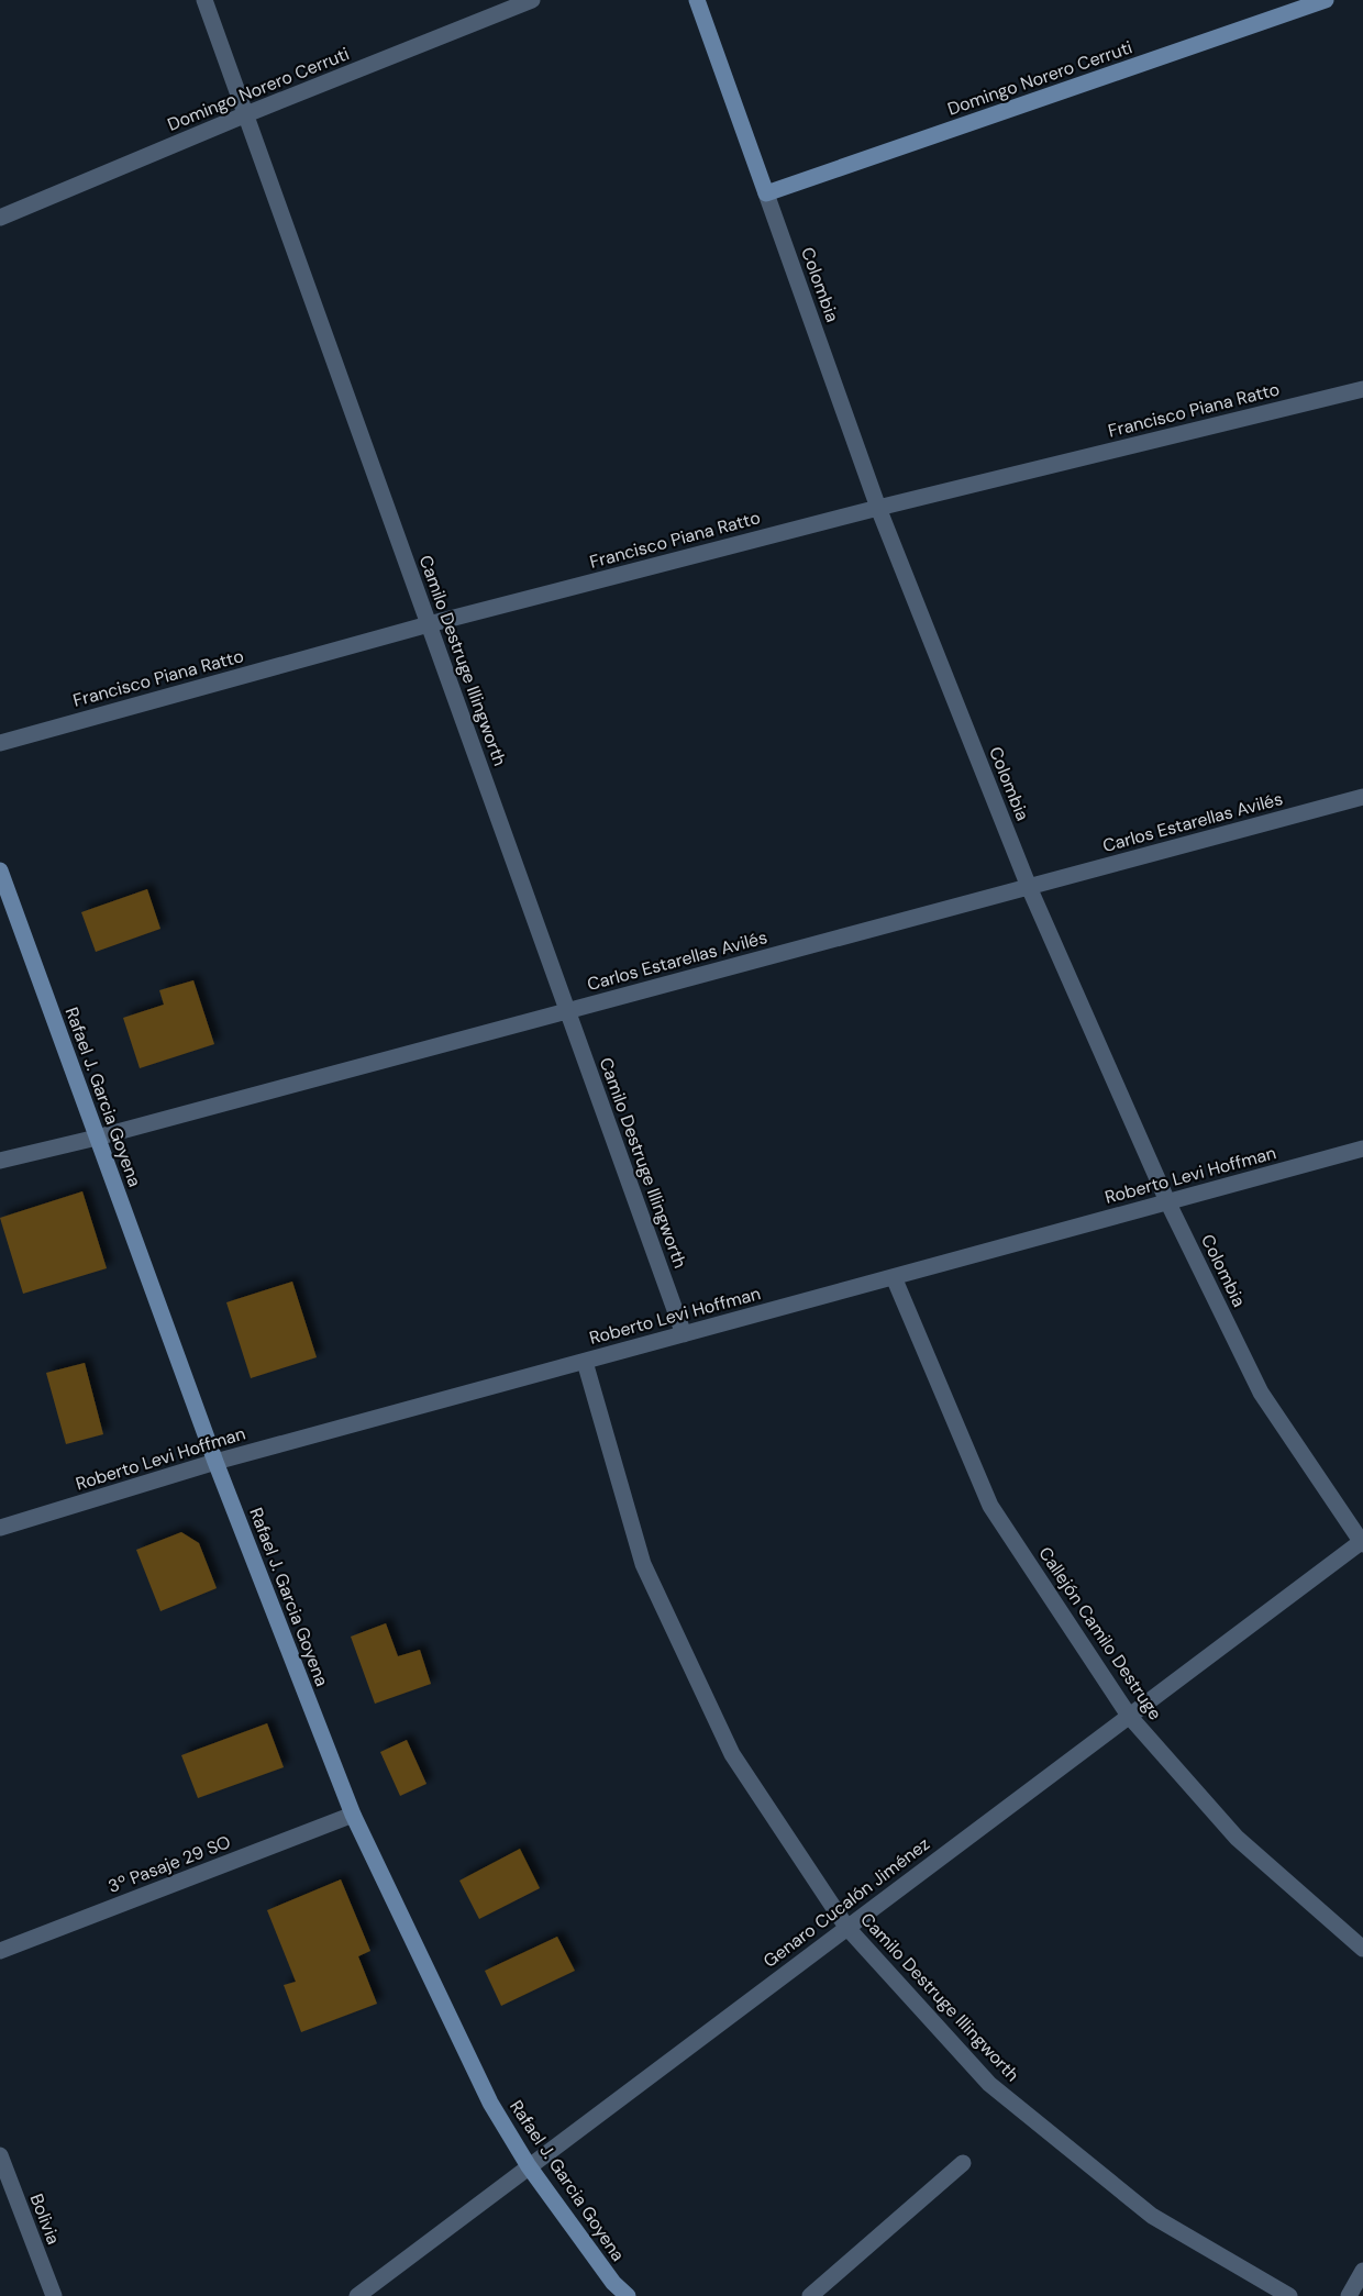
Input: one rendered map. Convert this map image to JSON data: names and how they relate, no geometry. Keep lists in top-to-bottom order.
{
  "streets": {
    "street": [
      "Domingo Norero Cerruti",
      "Colombia",
      "Francisco Piana Ratto",
      "Camilo Destruge Illingworth",
      "Carlos Estarellas Avilés",
      "Rafael J. Garcia Goyena",
      "Roberto Levi Hoffman",
      "Callejón Camilo Destruge",
      "3º Pasaje 29 SO",
      "Genaro Cucalón Jiménez",
      "Bolivia"
    ]
  },
  "crossings": [
    ["Domingo Norero Cerruti", "Colombia"],
    ["Domingo Norero Cerruti", "Camilo Destruge Illingworth"],
    ["Colombia", "Francisco Piana Ratto"],
    ["Colombia", "Carlos Estarellas Avilés"],
    ["Colombia", "Roberto Levi Hoffman"],
    ["Colombia", "Genaro Cucalón Jiménez"],
    ["Francisco Piana Ratto", "Camilo Destruge Illingworth"],
    ["Camilo Destruge Illingworth", "Carlos Estarellas Avilés"],
    ["Camilo Destruge Illingworth", "Roberto Levi Hoffman"],
    ["Camilo Destruge Illingworth", "Genaro Cucalón Jiménez"],
    ["Carlos Estarellas Avilés", "Rafael J. Garcia Goyena"],
    ["Rafael J. Garcia Goyena", "Roberto Levi Hoffman"],
    ["Rafael J. Garcia Goyena", "3º Pasaje 29 SO"],
    ["Rafael J. Garcia Goyena", "Genaro Cucalón Jiménez"],
    ["Roberto Levi Hoffman", "Callejón Camilo Destruge"],
    ["Callejón Camilo Destruge", "Genaro Cucalón Jiménez"]
  ]
}
